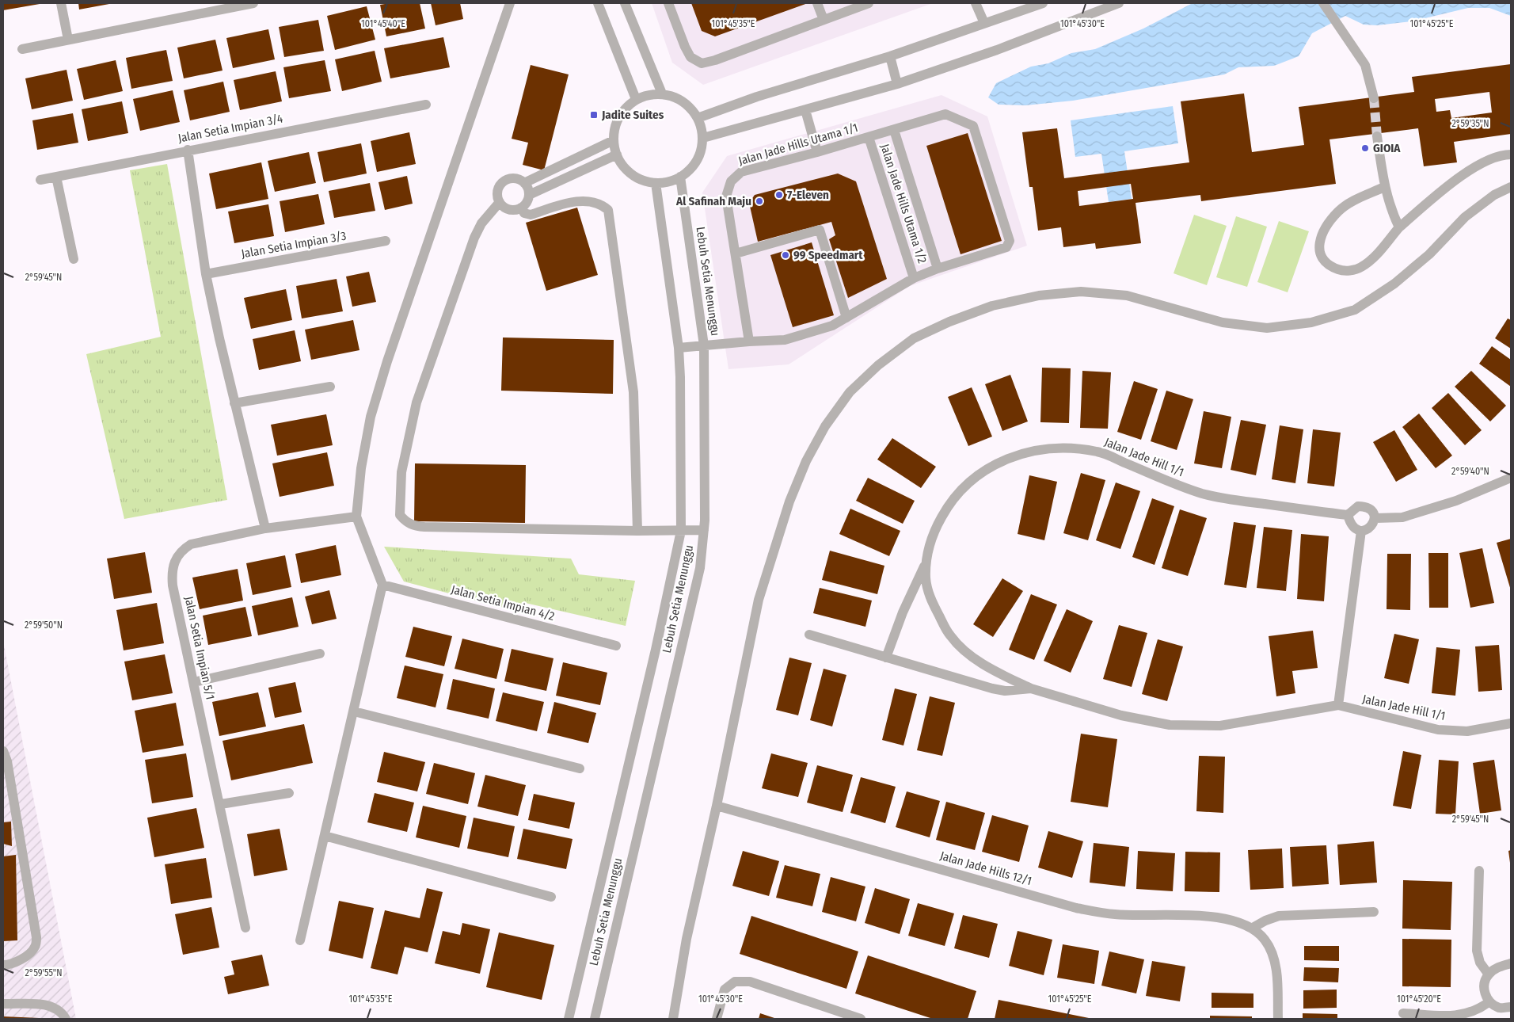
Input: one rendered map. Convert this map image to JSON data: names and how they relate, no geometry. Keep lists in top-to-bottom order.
{
  "streets": {
    "street": [
      "Jalan Setia Impian 3/4",
      "Jalan Jade Hills Utama 1/1",
      "Jalan Jade Hills Utama 1/2",
      "Jalan Setia Impian 3/3",
      "Lebuh Setia Menunggu",
      "Jalan Jade Hill 1/1",
      "Jalan Setia Impian 4/2",
      "Jalan Setia Impian 5/1",
      "Jalan Jade Hills 12/1"
    ]
  },
  "crossings": [
    ["Jalan Jade Hills Utama 1/1", "Jalan Jade Hills Utama 1/2"]
  ],
  "places": {
    "transit": ["Jadite Suites"],
    "other": [
      "GIOIA",
      "7-Eleven",
      "Al Safinah Maju",
      "99 Speedmart"
    ]
  },
  "coordinates": [
    "101°45'40\"E",
    "101°45'35\"E",
    "101°45'30\"E",
    "101°45'25\"E",
    "2°59'35\"N",
    "2°59'45\"N",
    "2°59'40\"N",
    "2°59'50\"N",
    "2°59'55\"N",
    "101°45'20\"E"
  ]
}
